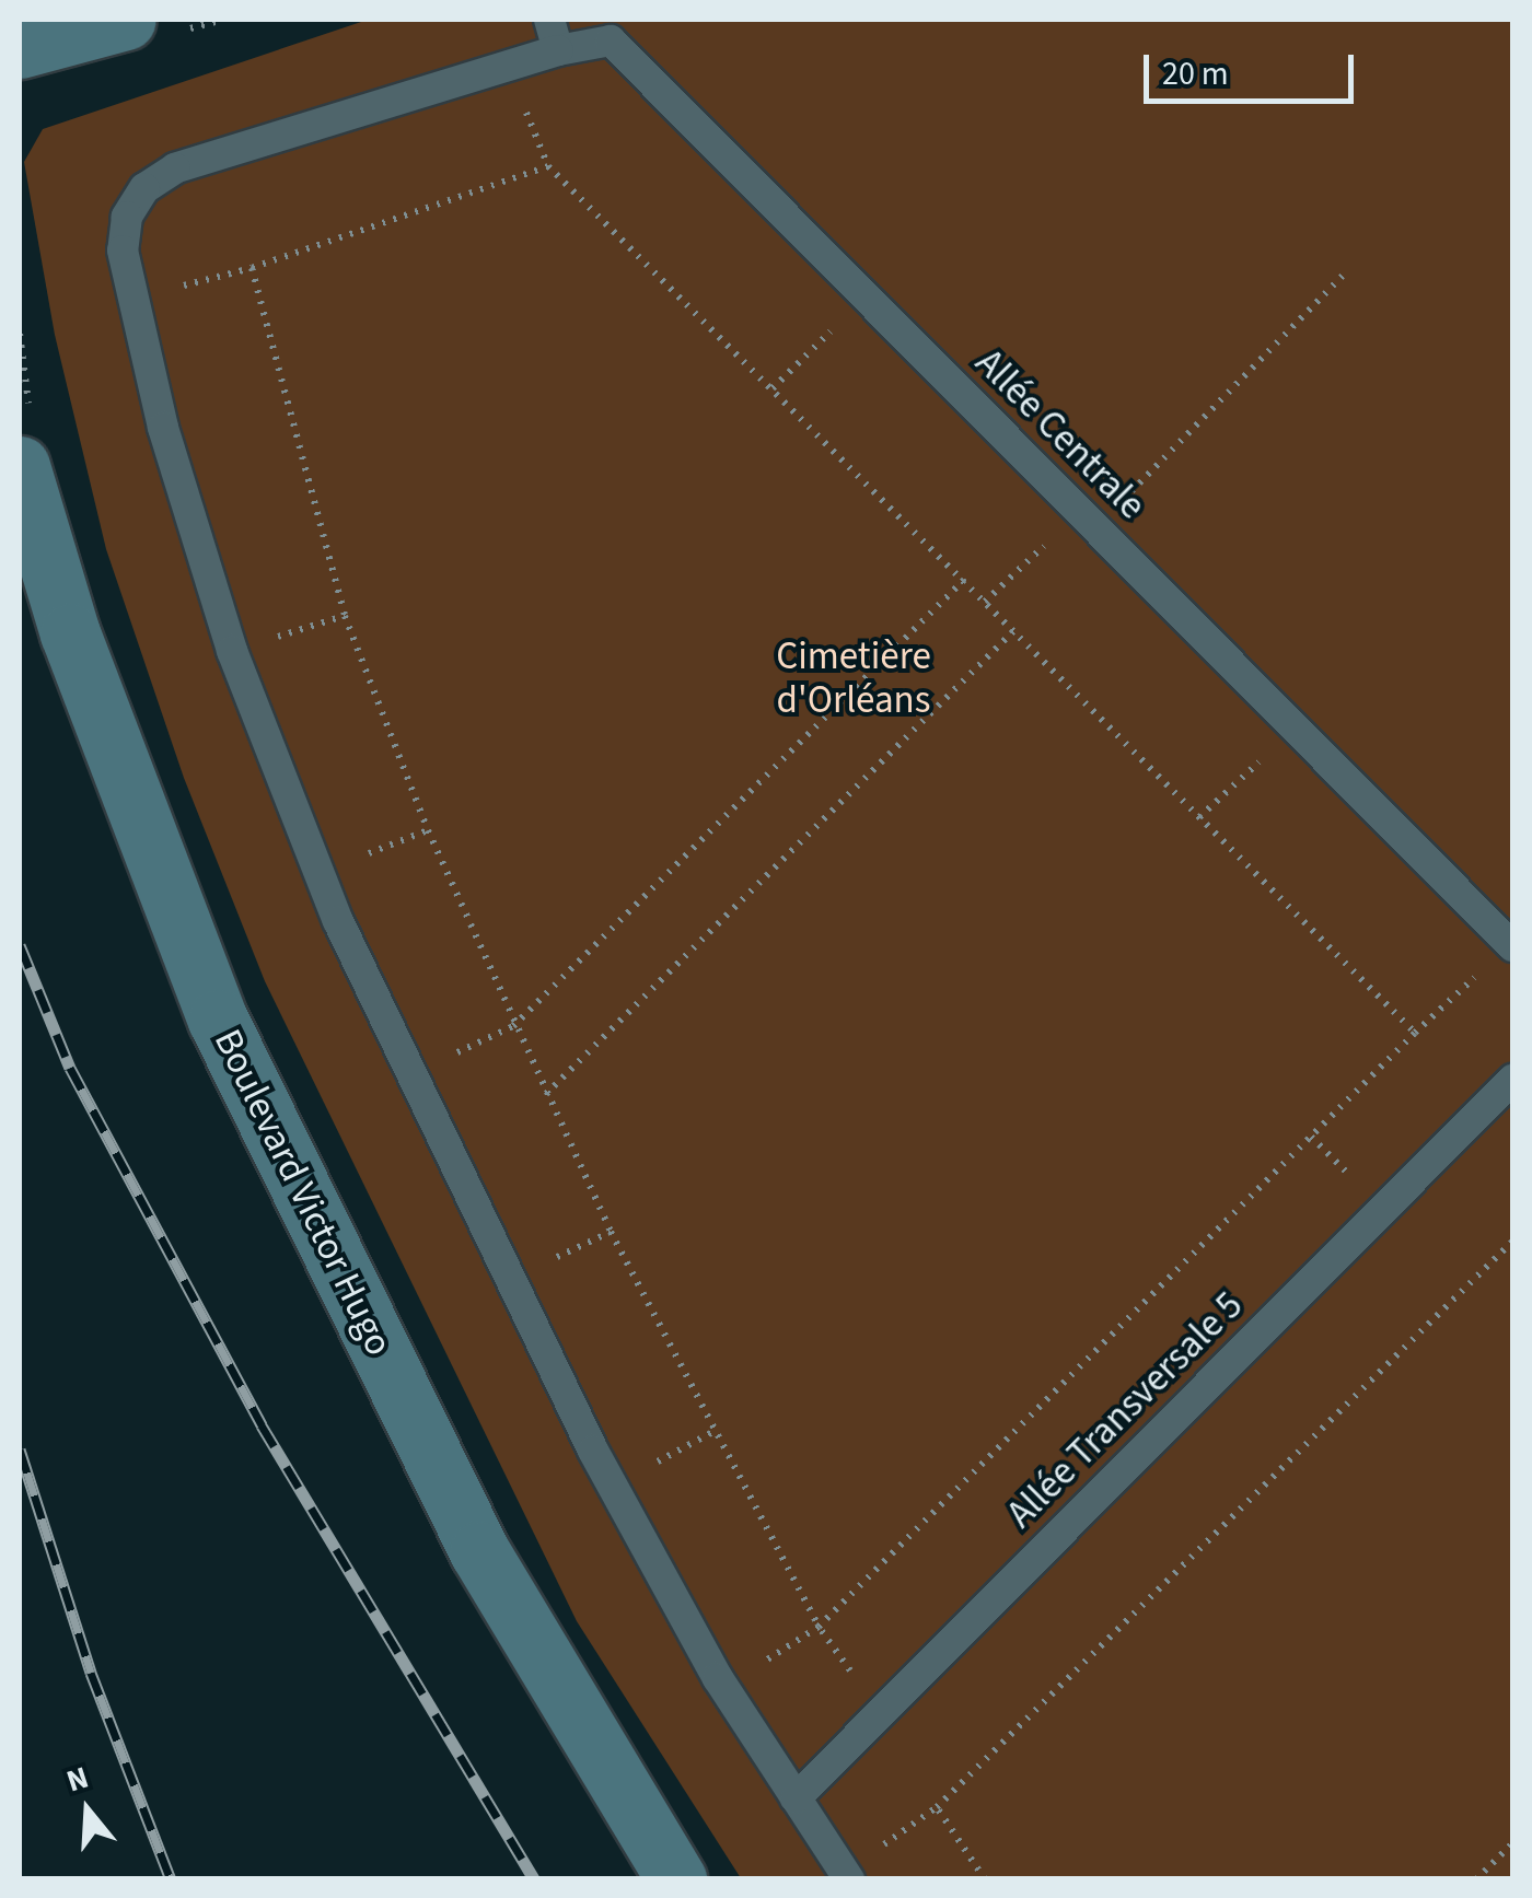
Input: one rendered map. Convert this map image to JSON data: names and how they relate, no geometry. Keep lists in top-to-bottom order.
{
  "streets": {
    "street": ["Boulevard Victor Hugo"],
    "lane": ["Allée Centrale", "Allée Transversale 5"]
  },
  "parks": ["Cimetière d'Orléans"],
  "scale_bar": "20 m",
  "north": "top"
}
